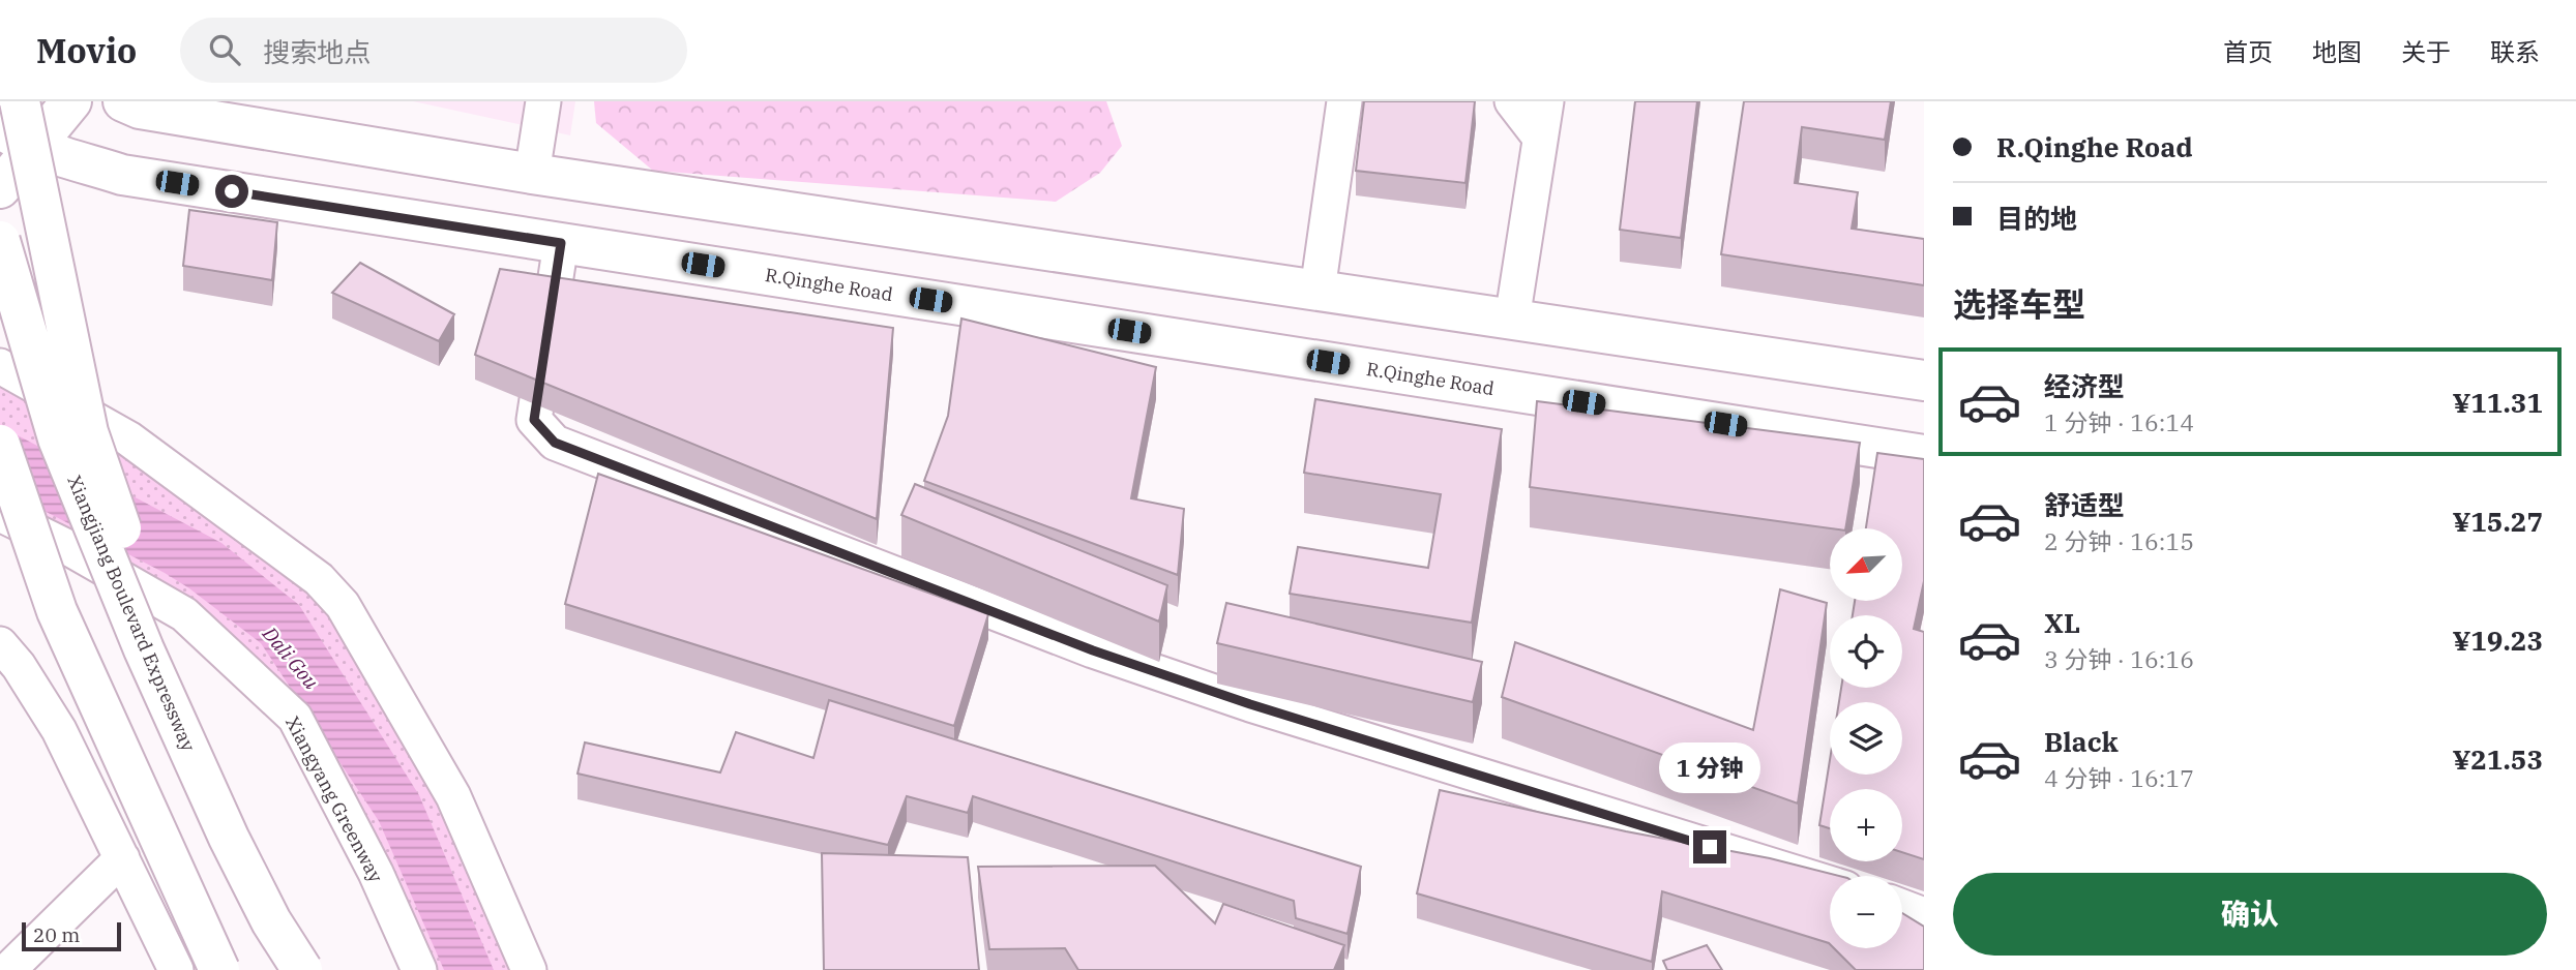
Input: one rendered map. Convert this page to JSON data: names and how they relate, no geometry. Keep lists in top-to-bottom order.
{
  "streets": {
    "main road": ["R.Qinghe Road", "Xiangjiang Boulevard Expressway"],
    "street": ["Xiangyang Greenway"]
  },
  "water": ["Dali Gou"],
  "scale_bar": "20 m",
  "north": "bottom left",
  "page": {
    "header": "Movio",
    "search": "搜索地点",
    "nav": [
      "首页",
      "地图",
      "关于",
      "联系"
    ],
    "banner": ["R.Qinghe Road", "目的地"],
    "heading": "选择车型",
    "list": [
      {
        "name": "经济型",
        "note": "1 分钟 · 16:14",
        "value": "¥11.31"
      },
      {
        "name": "舒适型",
        "note": "2 分钟 · 16:15",
        "value": "¥15.27"
      },
      {
        "name": "XL",
        "note": "3 分钟 · 16:16",
        "value": "¥19.23"
      },
      {
        "name": "Black",
        "note": "4 分钟 · 16:17",
        "value": "¥21.53"
      }
    ],
    "map_buttons": ["+", "−"],
    "bubble": "1 分钟",
    "buttons": "确认",
    "scale": "20 m"
  }
}
